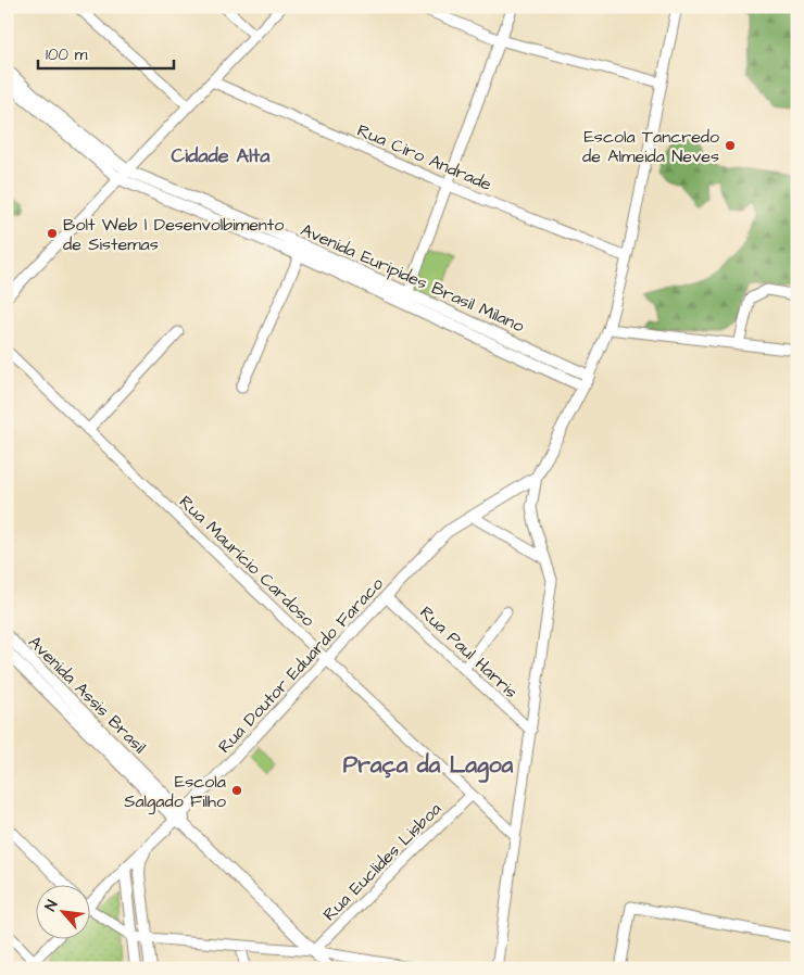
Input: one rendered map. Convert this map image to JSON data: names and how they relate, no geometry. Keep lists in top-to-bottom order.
{
  "streets": {
    "main road": ["Avenida Euripides Brasil Milano", "Rua Doutor Eduardo Faraco", "Avenida Assis Brasil"],
    "street": [
      "Rua Ciro Andrade",
      "Rua Maurício Cardoso",
      "Rua Paul Harris",
      "Rua Euclides Lisboa"
    ]
  },
  "crossings": [
    ["Rua Maurício Cardoso", "Rua Doutor Eduardo Faraco"],
    ["Rua Maurício Cardoso", "Rua Euclides Lisboa"],
    ["Rua Paul Harris", "Rua Doutor Eduardo Faraco"],
    ["Rua Doutor Eduardo Faraco", "Avenida Assis Brasil"],
    ["Avenida Assis Brasil", "Rua Euclides Lisboa"]
  ],
  "districts": ["Cidade Alta", "Praça da Lagoa"],
  "places": ["Escola Tancredo de Almeida Neves", "Bolt Web l Desenvolbimento de Sistemas", "Escola Salgado Filho"],
  "scale_bar": "100 m",
  "north": "top left"
}
